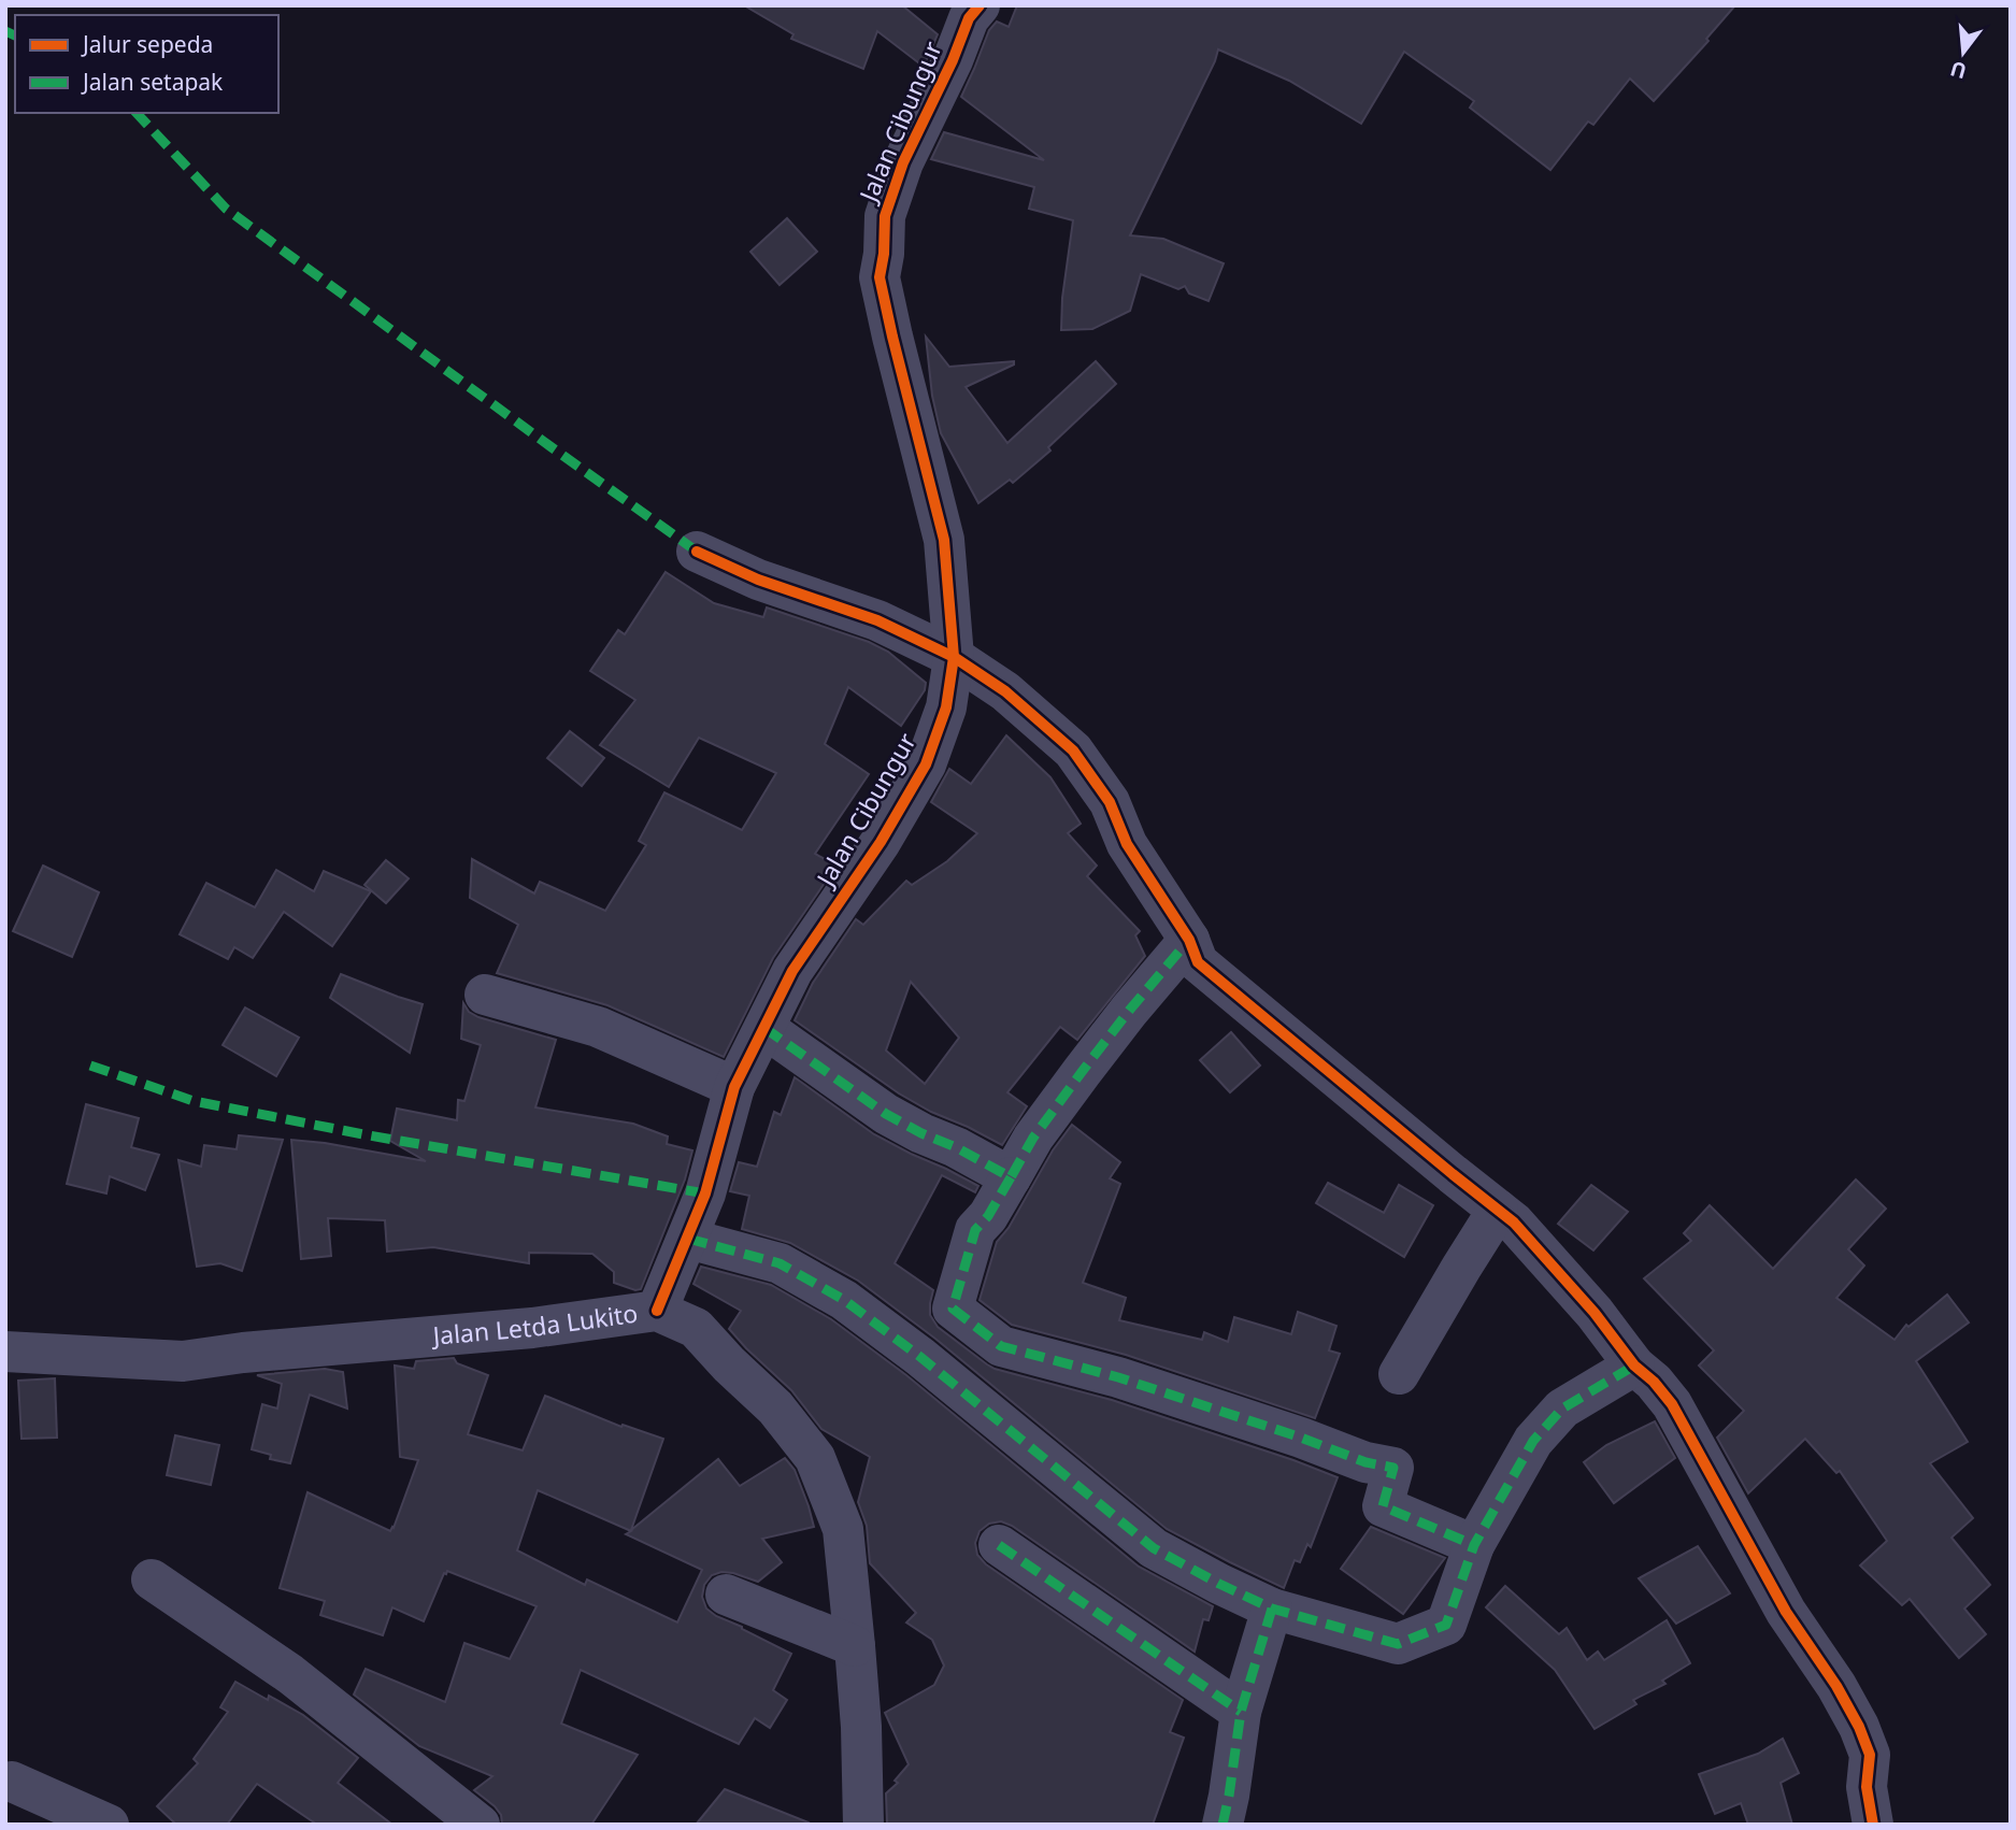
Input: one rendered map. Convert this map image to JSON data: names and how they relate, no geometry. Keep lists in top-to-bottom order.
{
  "streets": {
    "street": ["Jalan Cibungur", "Jalan Letda Lukito"]
  },
  "crossings": [
    ["Jalan Cibungur", "Jalan Letda Lukito"]
  ],
  "legend": ["Jalur sepeda", "Jalan setapak"],
  "north": "bottom"
}
